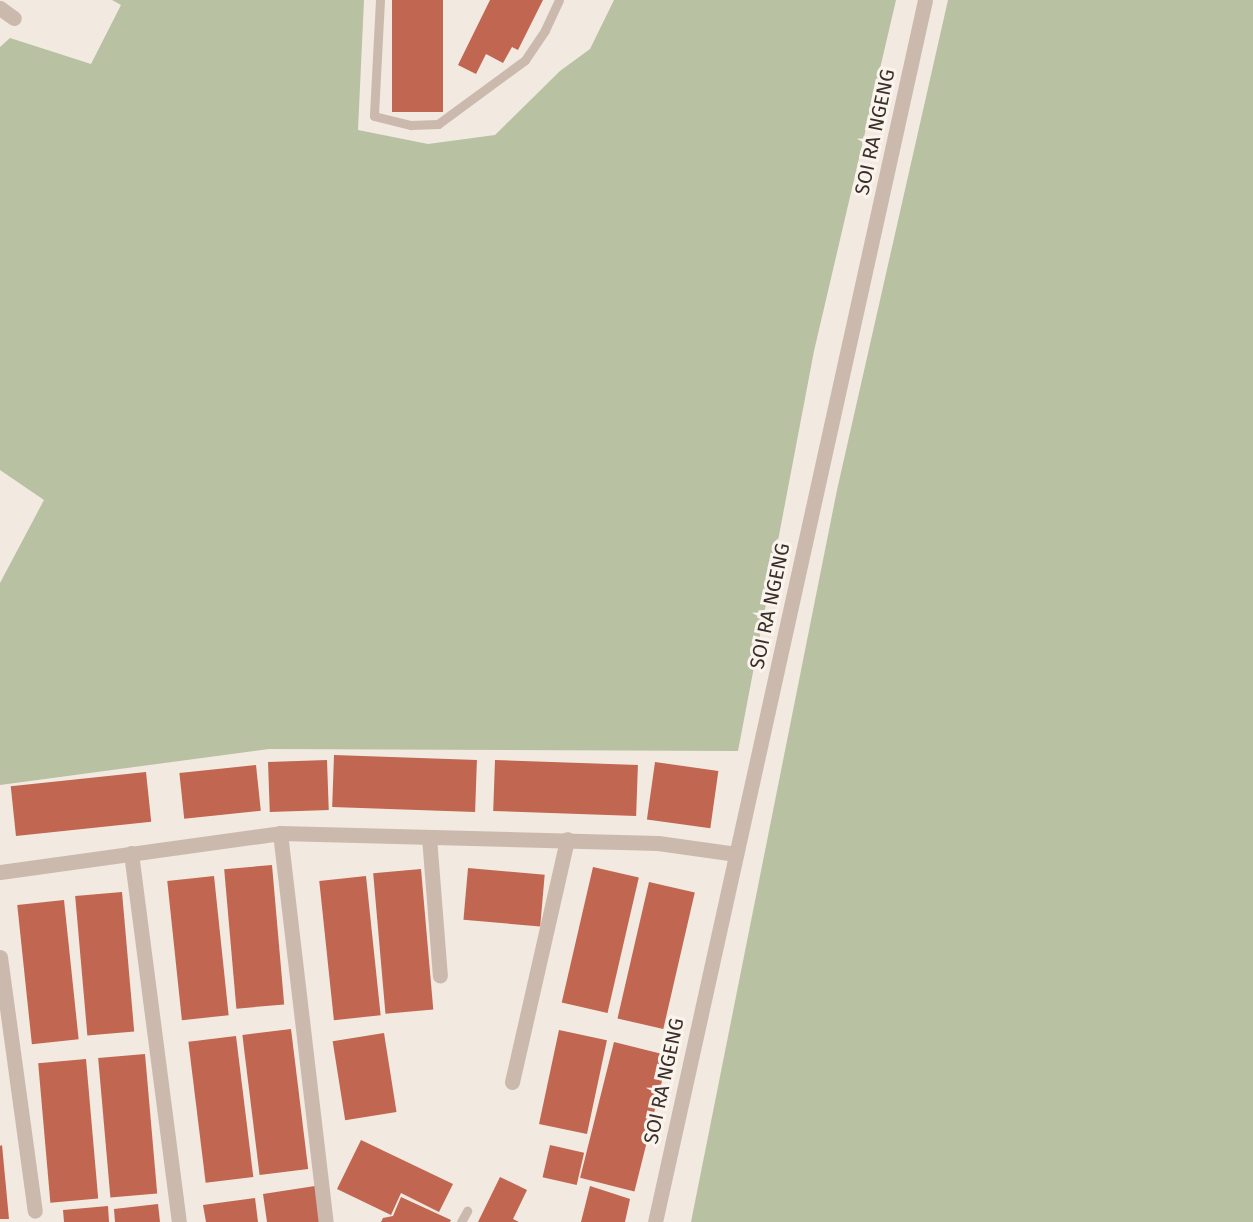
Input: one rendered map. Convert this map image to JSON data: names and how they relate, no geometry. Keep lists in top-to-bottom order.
{
  "streets": {
    "street": ["SOI RA NGENG"]
  }
}
